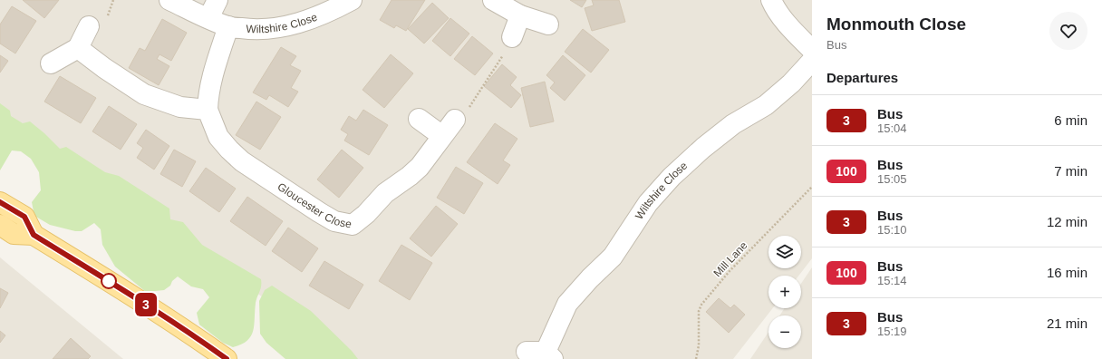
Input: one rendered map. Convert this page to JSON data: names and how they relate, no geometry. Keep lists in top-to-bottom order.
{
  "streets": {
    "street": ["Wiltshire Close", "Gloucester Close"],
    "path": ["Mill Lane"]
  },
  "crossings": [
    ["Wiltshire Close", "Gloucester Close"]
  ],
  "lines": ["bus line 3"],
  "page": {
    "on_map": "3",
    "heading": [
      ["Monmouth Close", "Bus"],
      "Departures"
    ],
    "list": [
      {
        "mark": "3",
        "name": "Bus",
        "note": "15:04",
        "value": "6 min"
      },
      {
        "mark": "100",
        "name": "Bus",
        "note": "15:05",
        "value": "7 min"
      },
      {
        "mark": "3",
        "name": "Bus",
        "note": "15:10",
        "value": "12 min"
      },
      {
        "mark": "100",
        "name": "Bus",
        "note": "15:14",
        "value": "16 min"
      },
      {
        "mark": "3",
        "name": "Bus",
        "note": "15:19",
        "value": "21 min"
      }
    ],
    "map_buttons": ["+", "−"]
  }
}
